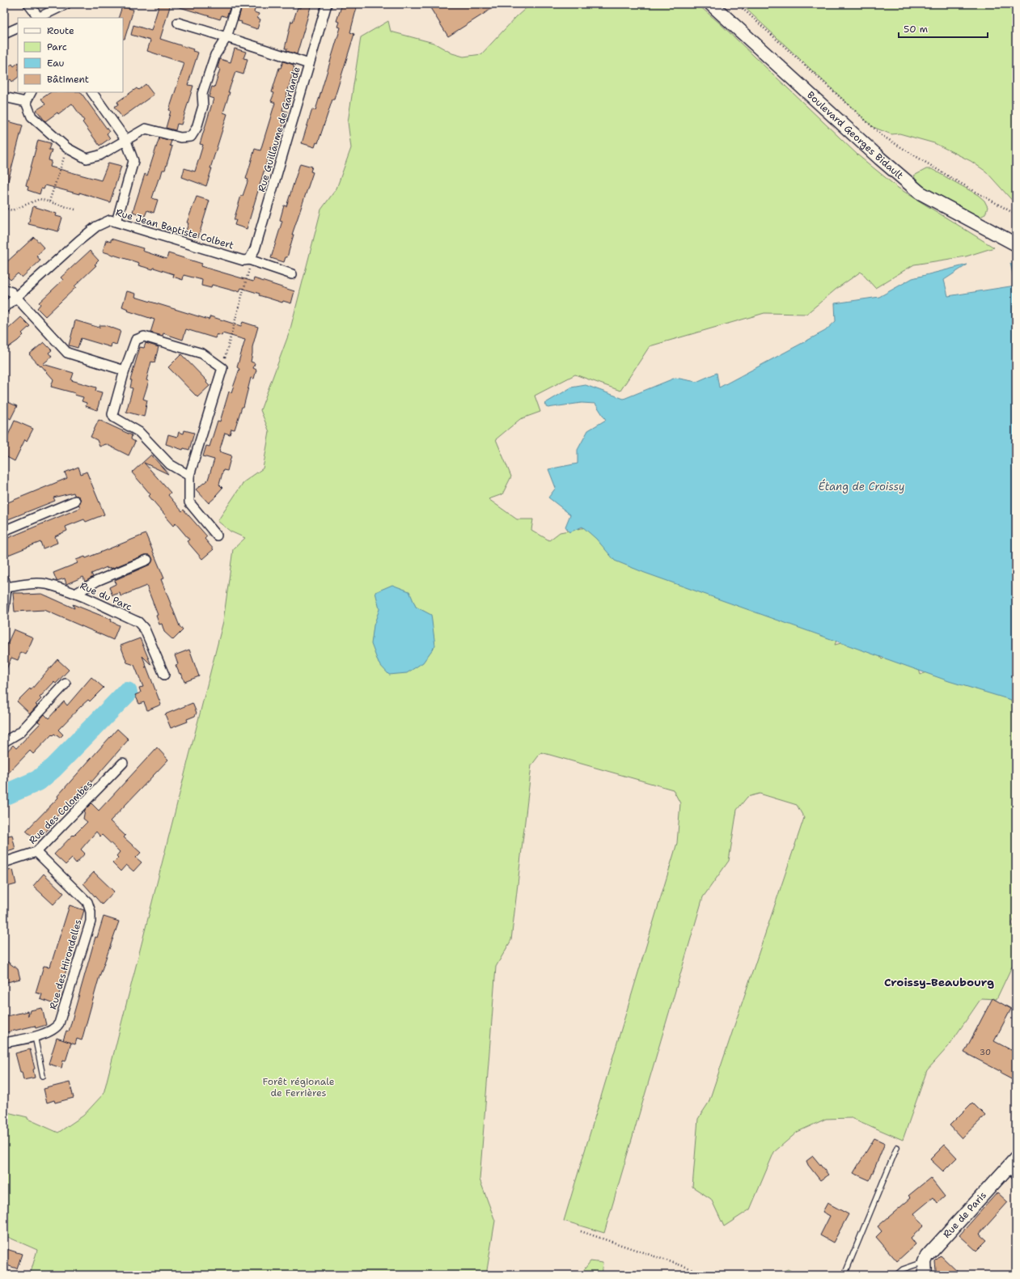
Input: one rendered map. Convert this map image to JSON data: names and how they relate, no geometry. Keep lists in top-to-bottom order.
{
  "streets": {
    "street": [
      "Rue Guillaume de Garlande",
      "Boulevard Georges Bidault",
      "Rue Jean Baptiste Colbert",
      "Rue du Parc",
      "Rue des Colombes",
      "Rue des Hirondelles",
      "Rue de Paris"
    ]
  },
  "crossings": [
    ["Rue Guillaume de Garlande", "Rue Jean Baptiste Colbert"],
    ["Rue des Colombes", "Rue des Hirondelles"]
  ],
  "districts": ["Croissy-Beaubourg"],
  "water": ["Étang de Croissy"],
  "parks": ["Forêt régionale de Ferrières"],
  "house_numbers": ["30"],
  "legend": [
    "Route",
    "Parc",
    "Eau",
    "Bâtiment"
  ],
  "scale_bar": "50 m"
}
